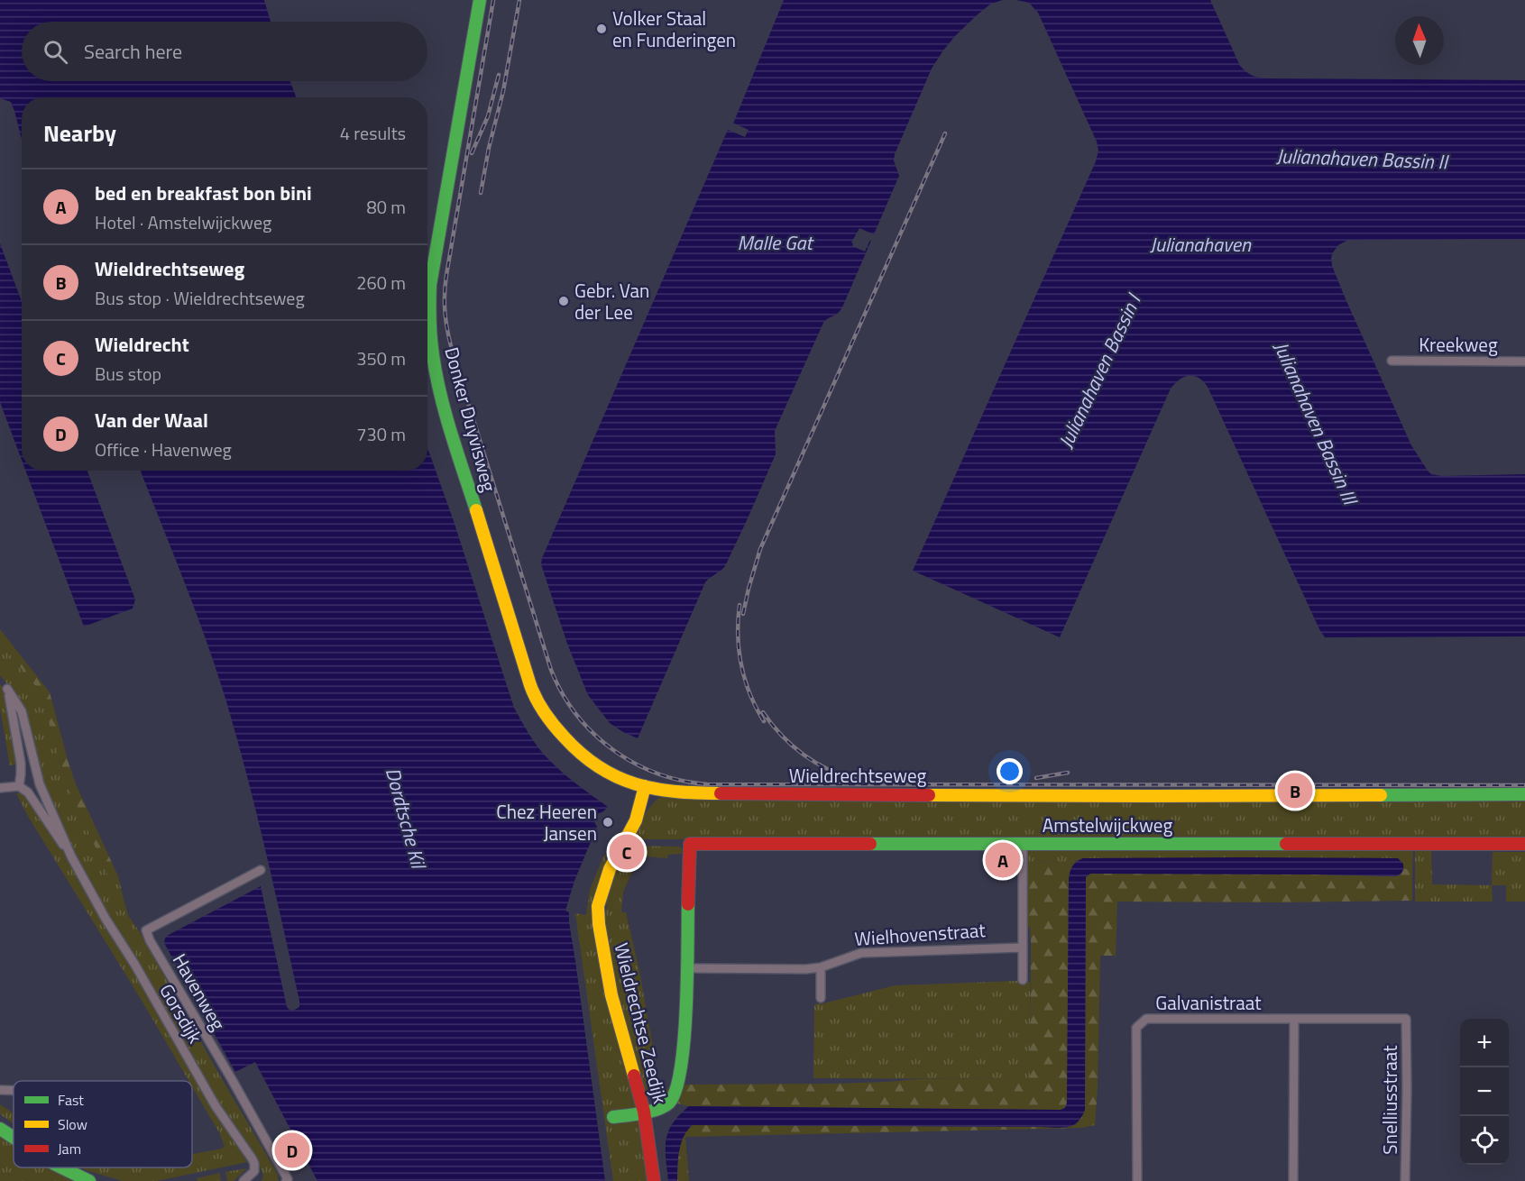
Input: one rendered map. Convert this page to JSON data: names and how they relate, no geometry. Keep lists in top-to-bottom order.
{
  "streets": {
    "street": [
      "Kreekweg",
      "Donker Duyvisweg",
      "Wieldrechtseweg",
      "Amstelwijckweg",
      "Wielhovenstraat",
      "Havenweg",
      "Galvanistraat",
      "Gorsdijk",
      "Wieldrechtse Zeedijk",
      "Snelliusstraat"
    ]
  },
  "crossings": [
    ["Donker Duyvisweg", "Wieldrechtseweg"],
    ["Donker Duyvisweg", "Wieldrechtse Zeedijk"],
    ["Wieldrechtseweg", "Wieldrechtse Zeedijk"],
    ["Amstelwijckweg", "Wielhovenstraat"],
    ["Galvanistraat", "Snelliusstraat"]
  ],
  "water": [
    "Julianahaven Bassin II",
    "Malle Gat",
    "Julianahaven",
    "Julianahaven Bassin I",
    "Julianahaven Bassin III",
    "Dordtsche Kil"
  ],
  "places": ["Volker Staal en Funderingen", "Gebr. Van der Lee", "Chez Heeren Jansen"],
  "legend": ["Fast", "Slow", "Jam"],
  "north": "top",
  "page": {
    "search": "Search here",
    "heading": ["Nearby", "4 results"],
    "list": [
      {
        "mark": "A",
        "name": "bed en breakfast bon bini",
        "note": "Hotel · Amstelwijckweg",
        "value": "80 m"
      },
      {
        "mark": "B",
        "name": "Wieldrechtseweg",
        "note": "Bus stop · Wieldrechtseweg",
        "value": "260 m"
      },
      {
        "mark": "C",
        "name": "Wieldrecht",
        "note": "Bus stop",
        "value": "350 m"
      },
      {
        "mark": "D",
        "name": "Van der Waal",
        "note": "Office · Havenweg",
        "value": "730 m"
      }
    ],
    "pins": [
      "B",
      "C",
      "A",
      "D"
    ],
    "map_buttons": ["+", "−"]
  }
}
